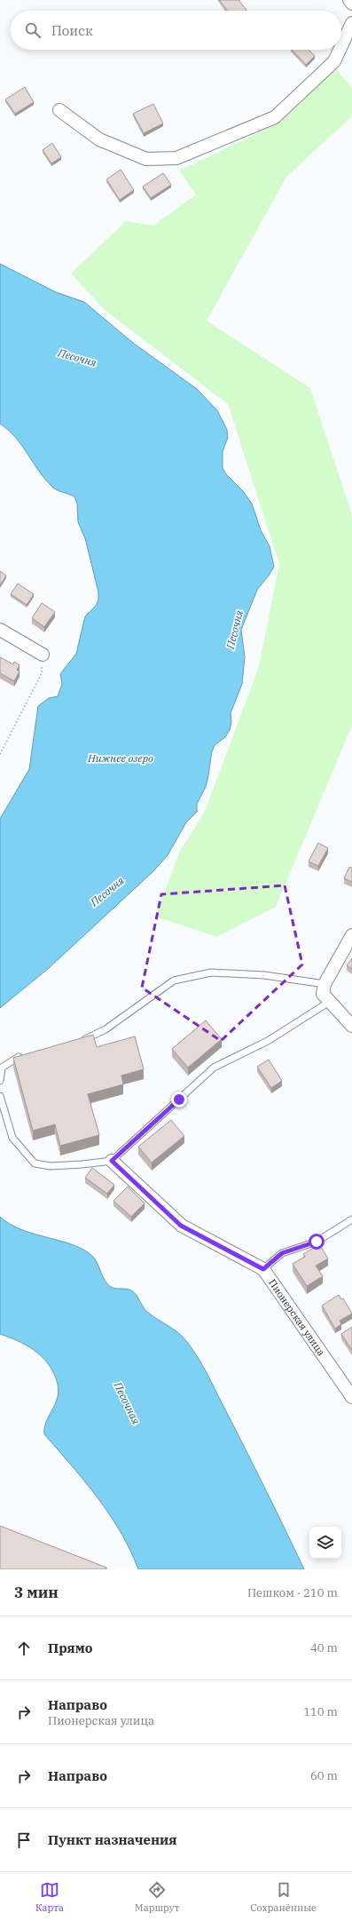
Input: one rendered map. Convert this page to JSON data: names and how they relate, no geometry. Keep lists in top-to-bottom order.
{
  "streets": {
    "street": ["Пионерская улица"]
  },
  "water": ["Песочня", "Нижнее озеро", "Песочная"],
  "page": {
    "search": "Поиск",
    "heading": ["3 мин", "Пешком · 210 m"],
    "list": [
      ["Прямо", "40 m"],
      ["Направо", "Пионерская улица", "110 m"],
      ["Направо", "60 m"],
      "Пункт назначения"
    ],
    "nav": ["Карта", "Маршрут", "Сохранённые"]
  }
}
